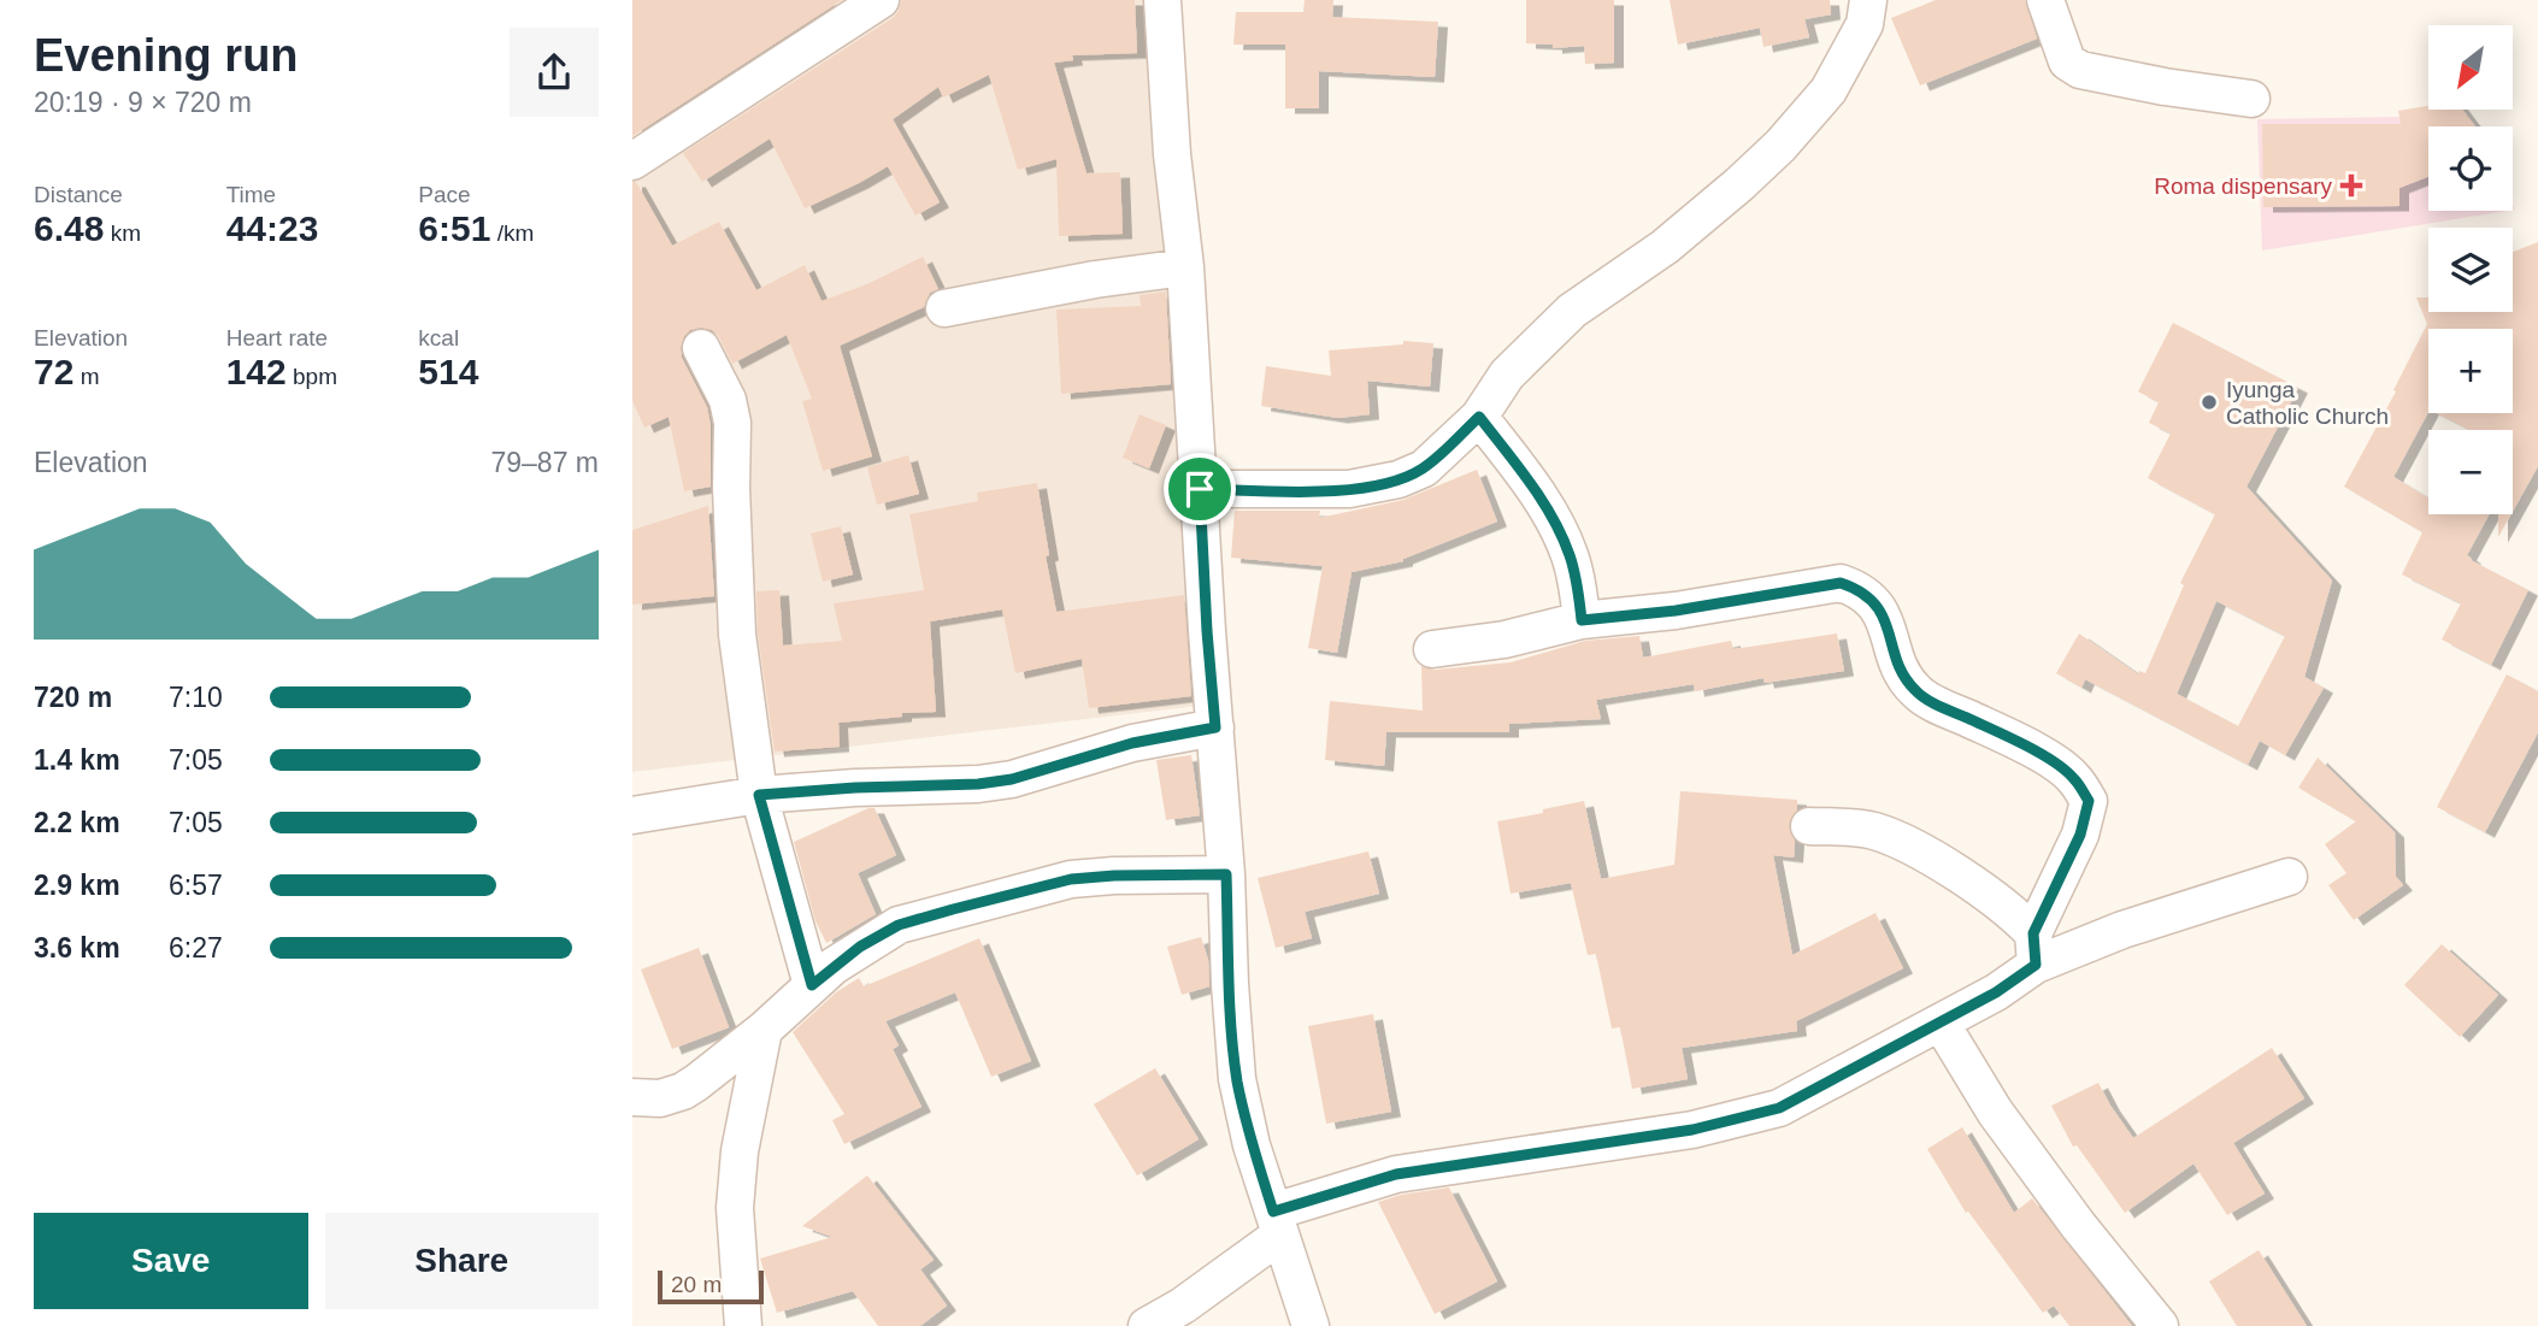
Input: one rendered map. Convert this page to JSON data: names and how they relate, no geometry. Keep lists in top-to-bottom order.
{
  "places": {
    "health": ["Roma dispensary"],
    "other": ["Iyunga Catholic Church"]
  },
  "scale_bar": "20 m",
  "north": "bottom left",
  "page": {
    "heading": ["Evening run", "20:19 · 9 × 720 m"],
    "map_buttons": ["+", "−"],
    "stats": [
      ["Distance", "6.48 km"],
      ["Time", "44:23"],
      ["Pace", "6:51 /km"],
      ["Elevation", "72 m"],
      ["Heart rate", "142 bpm"],
      ["kcal", "514"]
    ],
    "chart": ["Elevation", "79–87 m"],
    "list": [
      {
        "name": "720 m",
        "note": "7:10"
      },
      {
        "name": "1.4 km",
        "note": "7:05"
      },
      {
        "name": "2.2 km",
        "note": "7:05"
      },
      {
        "name": "2.9 km",
        "note": "6:57"
      },
      {
        "name": "3.6 km",
        "note": "6:27"
      }
    ],
    "buttons": ["Save", "Share"],
    "scale": "20 m"
  }
}
